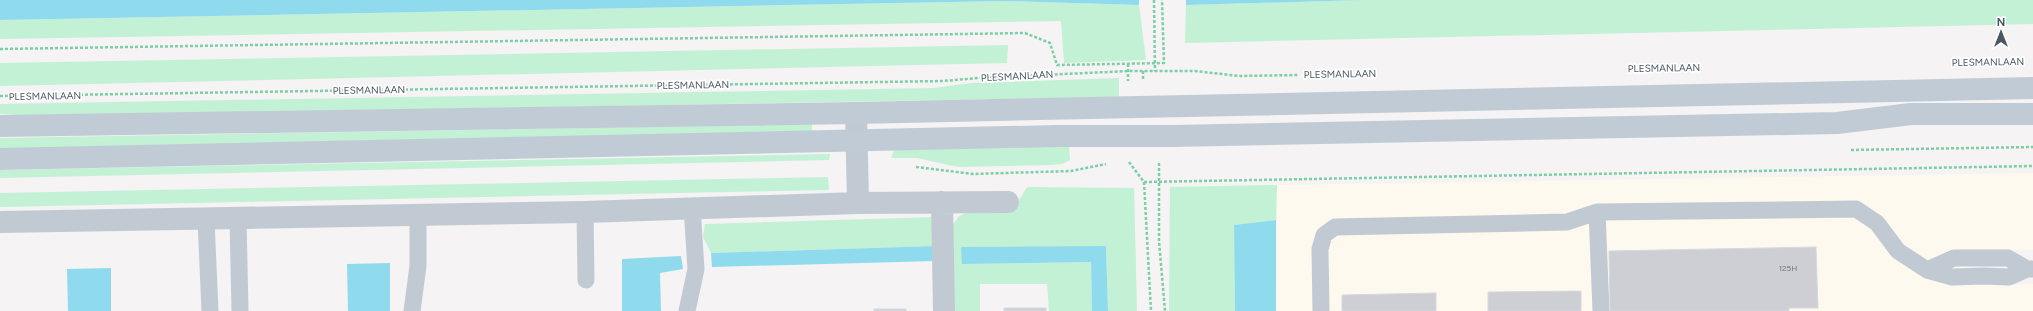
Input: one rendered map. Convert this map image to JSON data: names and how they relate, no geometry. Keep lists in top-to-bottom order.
{
  "streets": {
    "path": ["PLESMANLAAN"]
  },
  "house_numbers": ["125H"],
  "north": "top"
}
